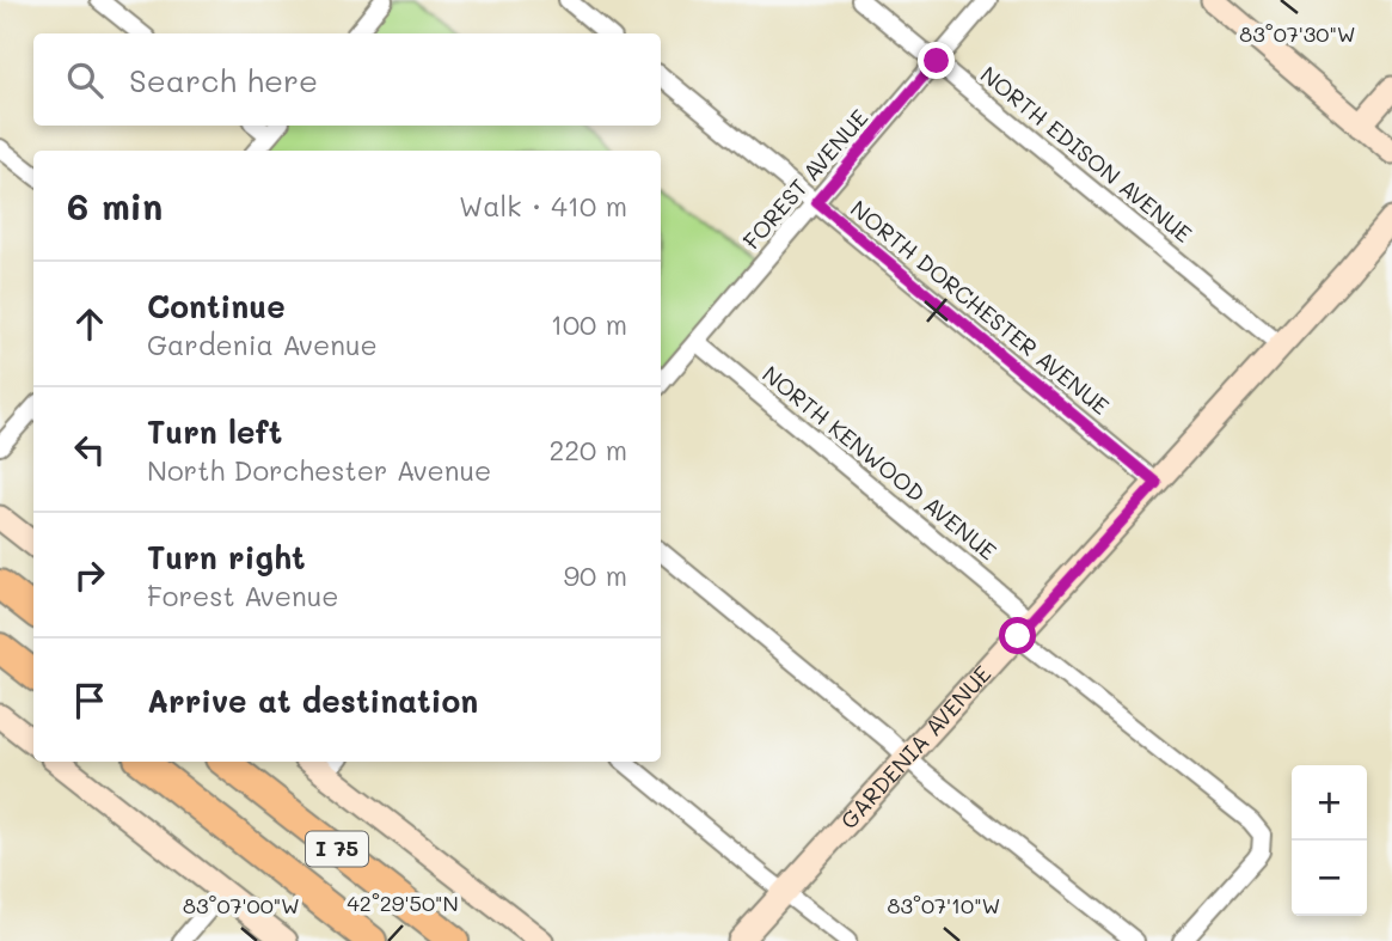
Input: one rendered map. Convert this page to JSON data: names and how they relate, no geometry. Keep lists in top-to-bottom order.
{
  "streets": {
    "highway": ["I 75"],
    "street": [
      "NORTH EDISON AVENUE",
      "FOREST AVENUE",
      "NORTH DORCHESTER AVENUE",
      "NORTH KENWOOD AVENUE",
      "GARDENIA AVENUE"
    ]
  },
  "crossings": [
    ["NORTH EDISON AVENUE", "FOREST AVENUE"],
    ["NORTH EDISON AVENUE", "GARDENIA AVENUE"],
    ["FOREST AVENUE", "NORTH DORCHESTER AVENUE"],
    ["FOREST AVENUE", "NORTH KENWOOD AVENUE"],
    ["NORTH DORCHESTER AVENUE", "GARDENIA AVENUE"],
    ["NORTH KENWOOD AVENUE", "GARDENIA AVENUE"]
  ],
  "page": {
    "search": "Search here",
    "heading": ["6 min", "Walk · 410 m"],
    "list": [
      ["Continue", "Gardenia Avenue", "100 m"],
      ["Turn left", "North Dorchester Avenue", "220 m"],
      ["Turn right", "Forest Avenue", "90 m"],
      "Arrive at destination"
    ],
    "map_buttons": ["+", "−"]
  },
  "coordinates": [
    "83°07'30\"W",
    "42°29'50\"N",
    "83°07'00\"W",
    "83°07'10\"W"
  ]
}
